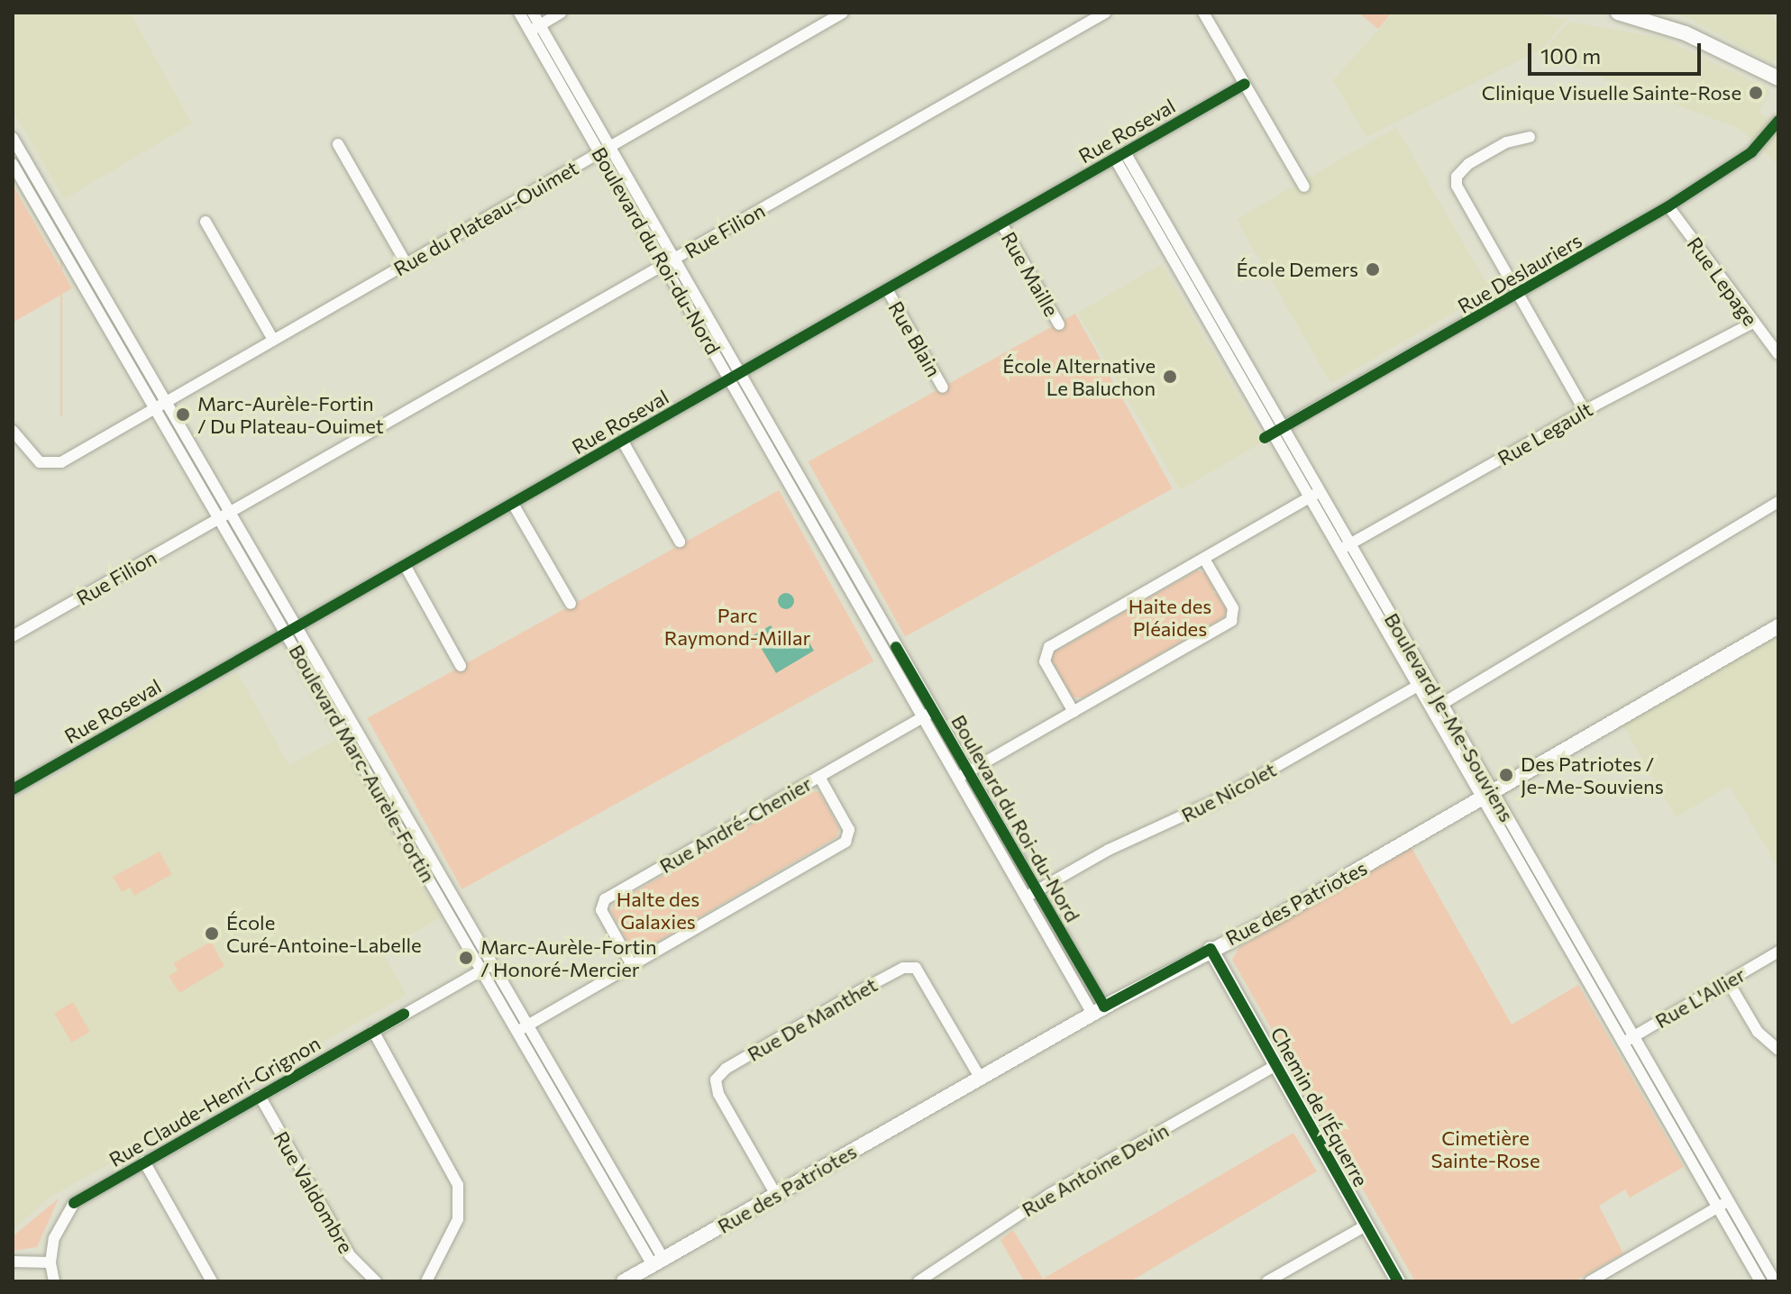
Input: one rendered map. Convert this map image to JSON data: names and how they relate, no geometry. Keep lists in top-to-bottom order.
{
  "streets": {
    "street": [
      "Rue Roseval",
      "Rue du Plateau-Ouimet",
      "Rue Filion",
      "Boulevard du Roi-du-Nord",
      "Rue Deslauriers",
      "Rue Maille",
      "Rue Lepage",
      "Rue Blain",
      "Rue Legault",
      "Boulevard Je-Me-Souviens",
      "Boulevard Marc-Aurèle-Fortin",
      "Rue Nicolet",
      "Rue André-Chenier",
      "Rue des Patriotes",
      "Rue L'Allier",
      "Rue De Manthet",
      "Rue Claude-Henri-Grignon",
      "Chemin de l'Équerre",
      "Rue Antoine Devin",
      "Rue Valdombre"
    ]
  },
  "crossings": [
    ["Rue Roseval", "Boulevard du Roi-du-Nord"],
    ["Rue Roseval", "Rue Maille"],
    ["Rue Roseval", "Rue Blain"],
    ["Rue Roseval", "Boulevard Je-Me-Souviens"],
    ["Rue Roseval", "Boulevard Marc-Aurèle-Fortin"],
    ["Rue du Plateau-Ouimet", "Boulevard du Roi-du-Nord"],
    ["Rue du Plateau-Ouimet", "Boulevard Marc-Aurèle-Fortin"],
    ["Rue Filion", "Boulevard du Roi-du-Nord"],
    ["Rue Filion", "Boulevard Marc-Aurèle-Fortin"],
    ["Boulevard du Roi-du-Nord", "Rue Nicolet"],
    ["Boulevard du Roi-du-Nord", "Rue André-Chenier"],
    ["Boulevard du Roi-du-Nord", "Rue des Patriotes"],
    ["Rue Deslauriers", "Rue Lepage"],
    ["Rue Deslauriers", "Boulevard Je-Me-Souviens"],
    ["Rue Lepage", "Rue Legault"],
    ["Rue Legault", "Boulevard Je-Me-Souviens"],
    ["Boulevard Je-Me-Souviens", "Rue Nicolet"],
    ["Boulevard Je-Me-Souviens", "Rue des Patriotes"],
    ["Boulevard Je-Me-Souviens", "Rue L'Allier"],
    ["Boulevard Marc-Aurèle-Fortin", "Rue André-Chenier"],
    ["Boulevard Marc-Aurèle-Fortin", "Rue des Patriotes"],
    ["Boulevard Marc-Aurèle-Fortin", "Rue Claude-Henri-Grignon"],
    ["Rue des Patriotes", "Rue De Manthet"],
    ["Rue des Patriotes", "Chemin de l'Équerre"],
    ["Rue Claude-Henri-Grignon", "Rue Valdombre"],
    ["Chemin de l'Équerre", "Rue Antoine Devin"]
  ],
  "parks": [
    "Haite des Pléaides",
    "Parc Raymond-Millar",
    "Halte des Galaxies",
    "Cimetière Sainte-Rose"
  ],
  "places": [
    "Clinique Visuelle Sainte-Rose",
    "École Demers",
    "École Alternative Le Baluchon",
    "Marc-Aurèle-Fortin / Du Plateau-Ouimet",
    "Des Patriotes / Je-Me-Souviens",
    "École Curé-Antoine-Labelle",
    "Marc-Aurèle-Fortin / Honoré-Mercier"
  ],
  "scale_bar": "100 m"
}
